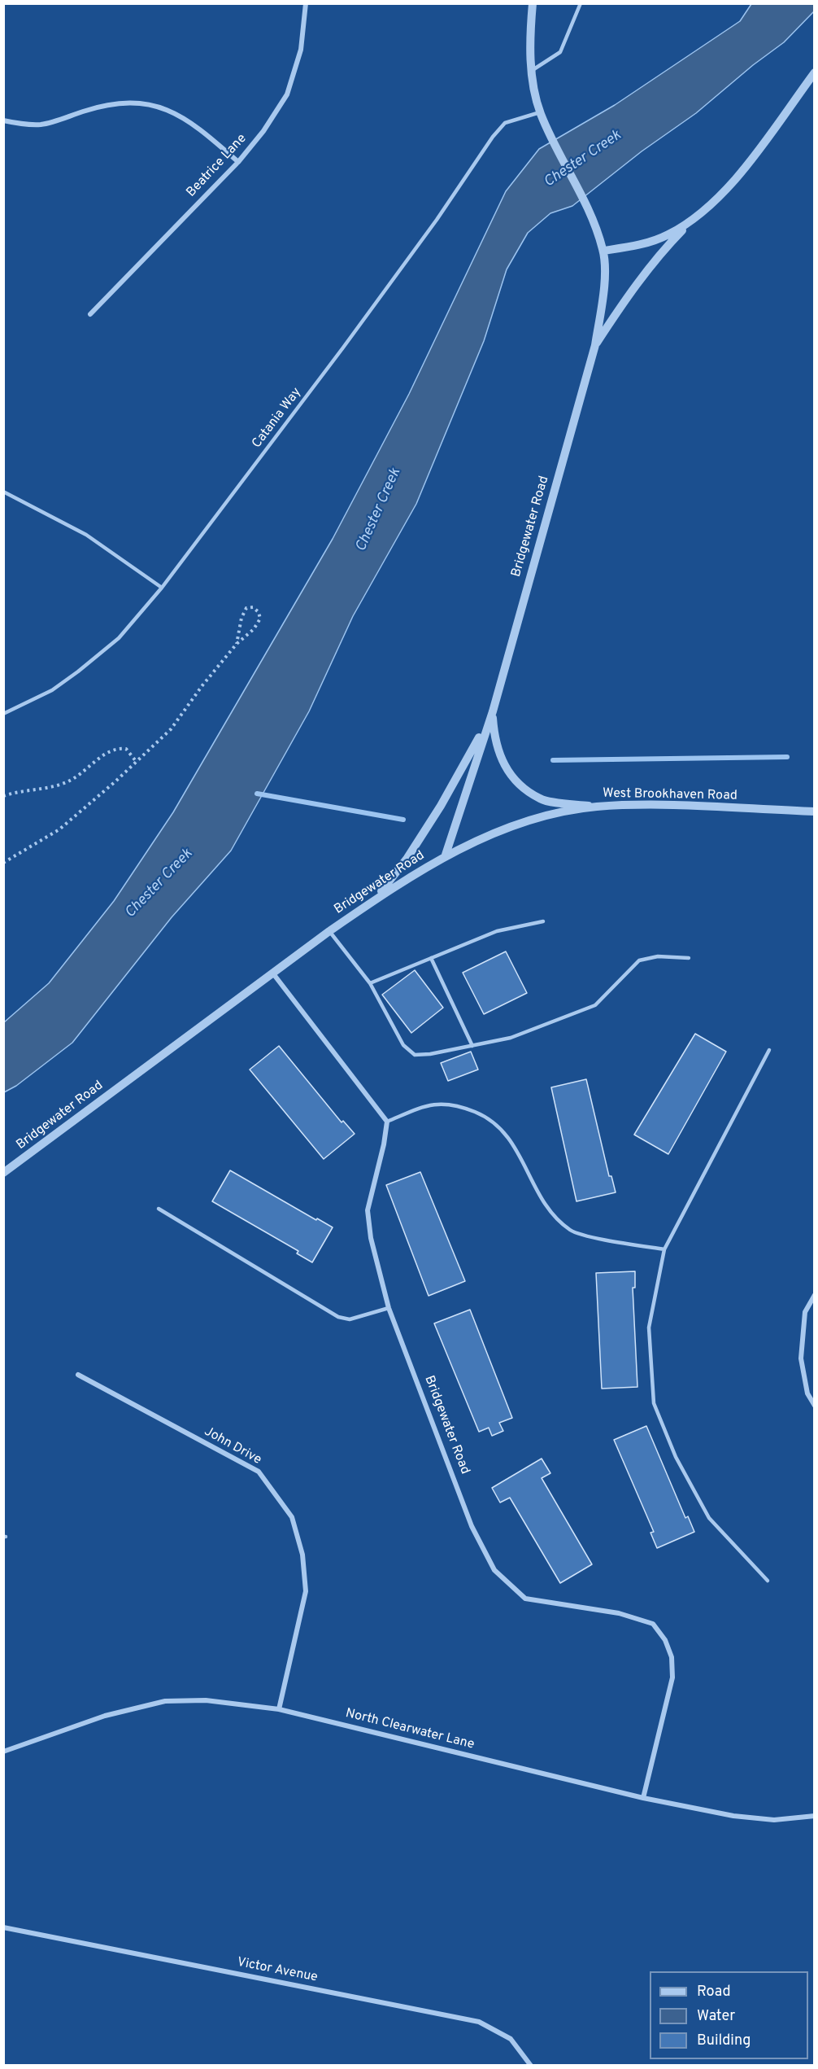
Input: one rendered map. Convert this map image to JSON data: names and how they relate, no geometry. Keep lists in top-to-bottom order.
{
  "streets": {
    "street": [
      "Beatrice Lane",
      "Bridgewater Road",
      "West Brookhaven Road",
      "John Drive",
      "North Clearwater Lane",
      "Victor Avenue"
    ],
    "lane": ["Catania Way"]
  },
  "crossings": [
    ["Catania Way", "Bridgewater Road"],
    ["Bridgewater Road", "West Brookhaven Road"],
    ["Bridgewater Road", "North Clearwater Lane"],
    ["John Drive", "North Clearwater Lane"]
  ],
  "water": ["Chester Creek"],
  "legend": ["Road", "Water", "Building"]
}
